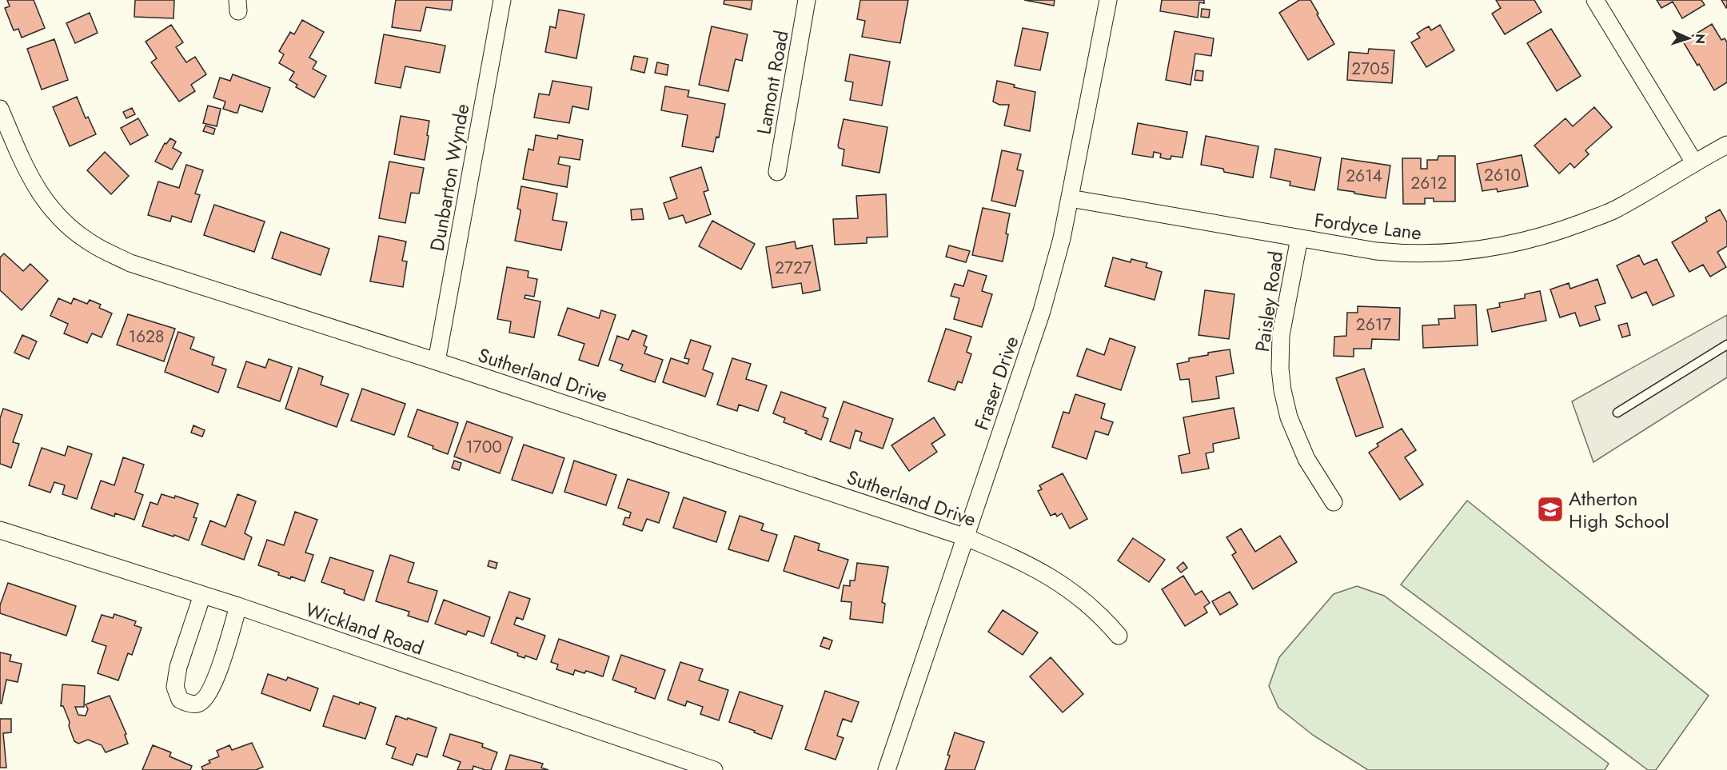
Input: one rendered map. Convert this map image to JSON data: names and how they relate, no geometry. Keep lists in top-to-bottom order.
{
  "streets": {
    "street": [
      "Lamont Road",
      "Dunbarton Wynde",
      "Fordyce Lane",
      "Paisley Road",
      "Sutherland Drive",
      "Fraser Drive",
      "Wickland Road"
    ]
  },
  "crossings": [
    ["Dunbarton Wynde", "Sutherland Drive"],
    ["Fordyce Lane", "Paisley Road"],
    ["Fordyce Lane", "Fraser Drive"],
    ["Sutherland Drive", "Fraser Drive"]
  ],
  "places": {
    "school or university": ["Atherton High School"]
  },
  "house_numbers": [
    "2705",
    "2610",
    "2614",
    "2612",
    "2727",
    "2617",
    "1628",
    "1700"
  ],
  "north": "right"
}
